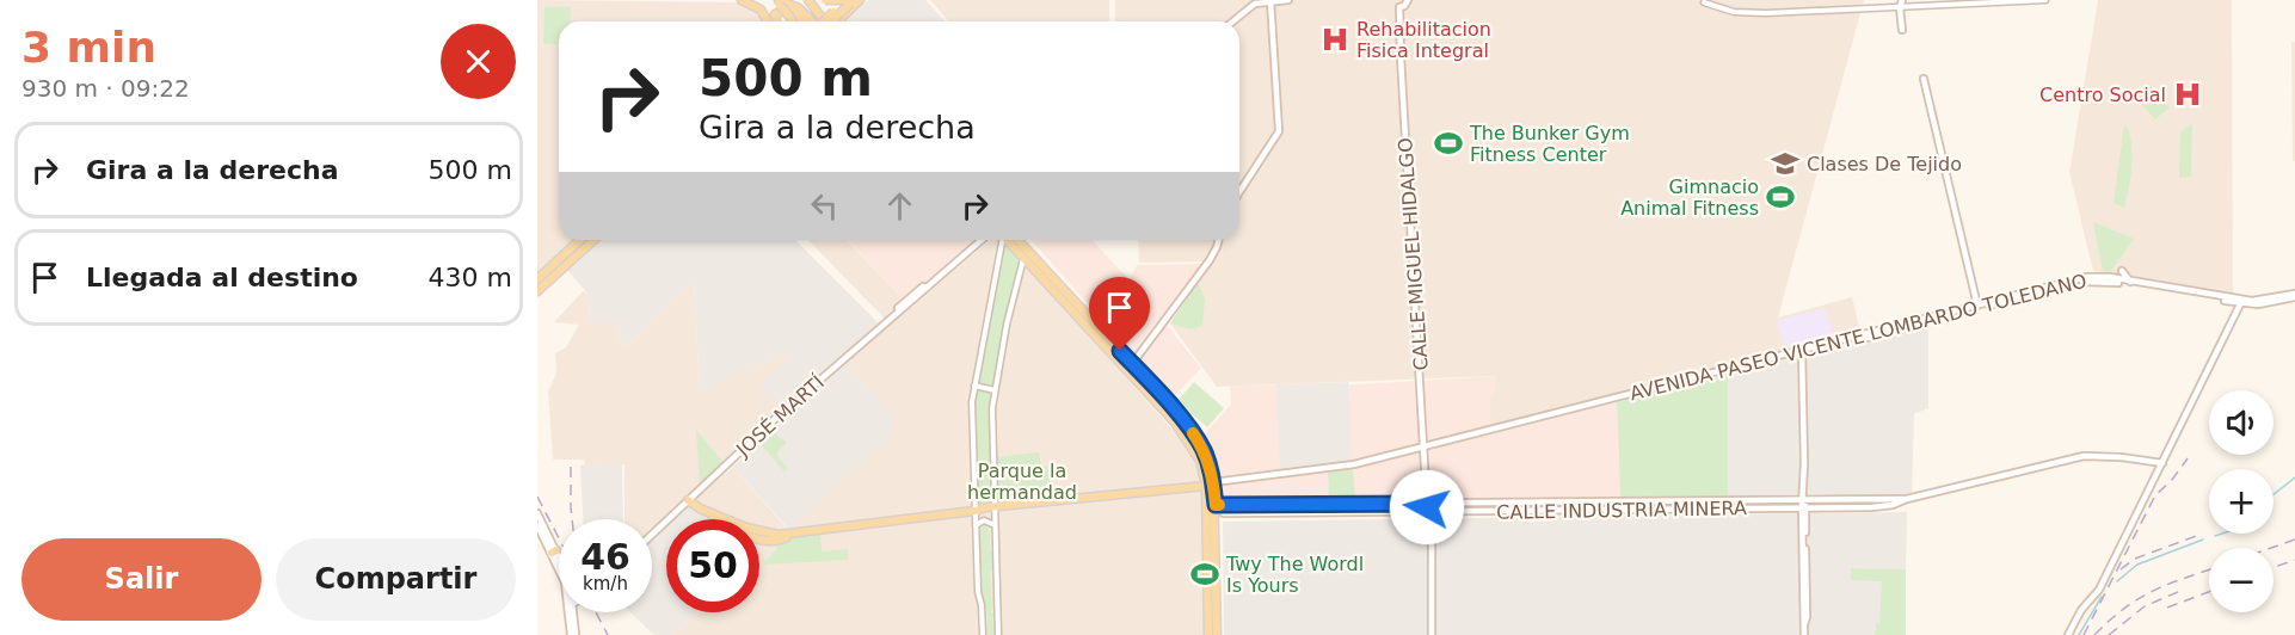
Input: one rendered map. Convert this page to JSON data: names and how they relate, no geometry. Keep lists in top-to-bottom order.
{
  "streets": {
    "main road": [
      "CALLE MIGUEL HIDALGO",
      "AVENIDA PASEO VICENTE LOMBARDO TOLEDANO",
      "JOSÉ MARTÍ",
      "CALLE INDUSTRIA MINERA"
    ]
  },
  "crossings": [
    ["CALLE MIGUEL HIDALGO", "AVENIDA PASEO VICENTE LOMBARDO TOLEDANO"],
    ["CALLE MIGUEL HIDALGO", "CALLE INDUSTRIA MINERA"]
  ],
  "parks": ["Parque la hermandad"],
  "places": {
    "hospital": ["Rehabilitacion Fisica Integral", "Centro Social"],
    "sports": ["The Bunker Gym Fitness Center", "Gimnacio Animal Fitness", "Twy The Wordl Is Yours"],
    "school or university": ["Clases De Tejido"]
  },
  "page": {
    "heading": ["3 min", "930 m · 09:22"],
    "turn": ["500 m", "Gira a la derecha"],
    "list": [
      {
        "name": "Gira a la derecha",
        "value": "500 m"
      },
      {
        "name": "Llegada al destino",
        "value": "430 m"
      }
    ],
    "map_buttons": ["+", "−"],
    "speed": "46 km/h",
    "limit": "50",
    "buttons": ["Salir", "Compartir"]
  }
}
